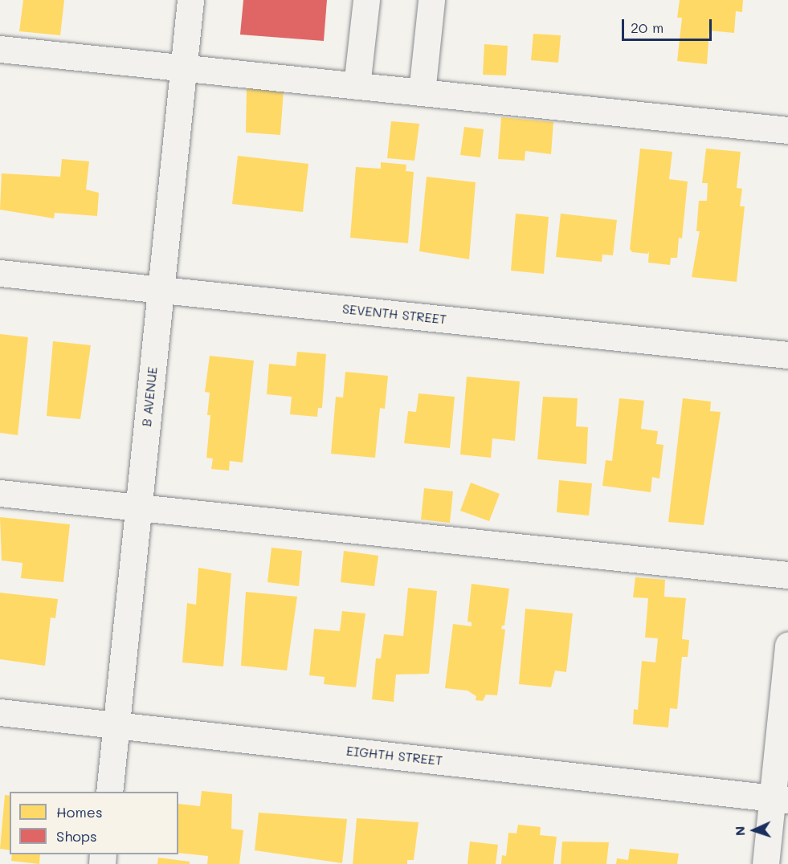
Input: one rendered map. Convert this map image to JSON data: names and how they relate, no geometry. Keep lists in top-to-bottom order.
{
  "streets": {
    "street": ["SEVENTH STREET", "B AVENUE", "EIGHTH STREET"]
  },
  "crossings": [
    ["SEVENTH STREET", "B AVENUE"],
    ["B AVENUE", "EIGHTH STREET"]
  ],
  "legend": ["Homes", "Shops"],
  "scale_bar": "20 m",
  "north": "left"
}
